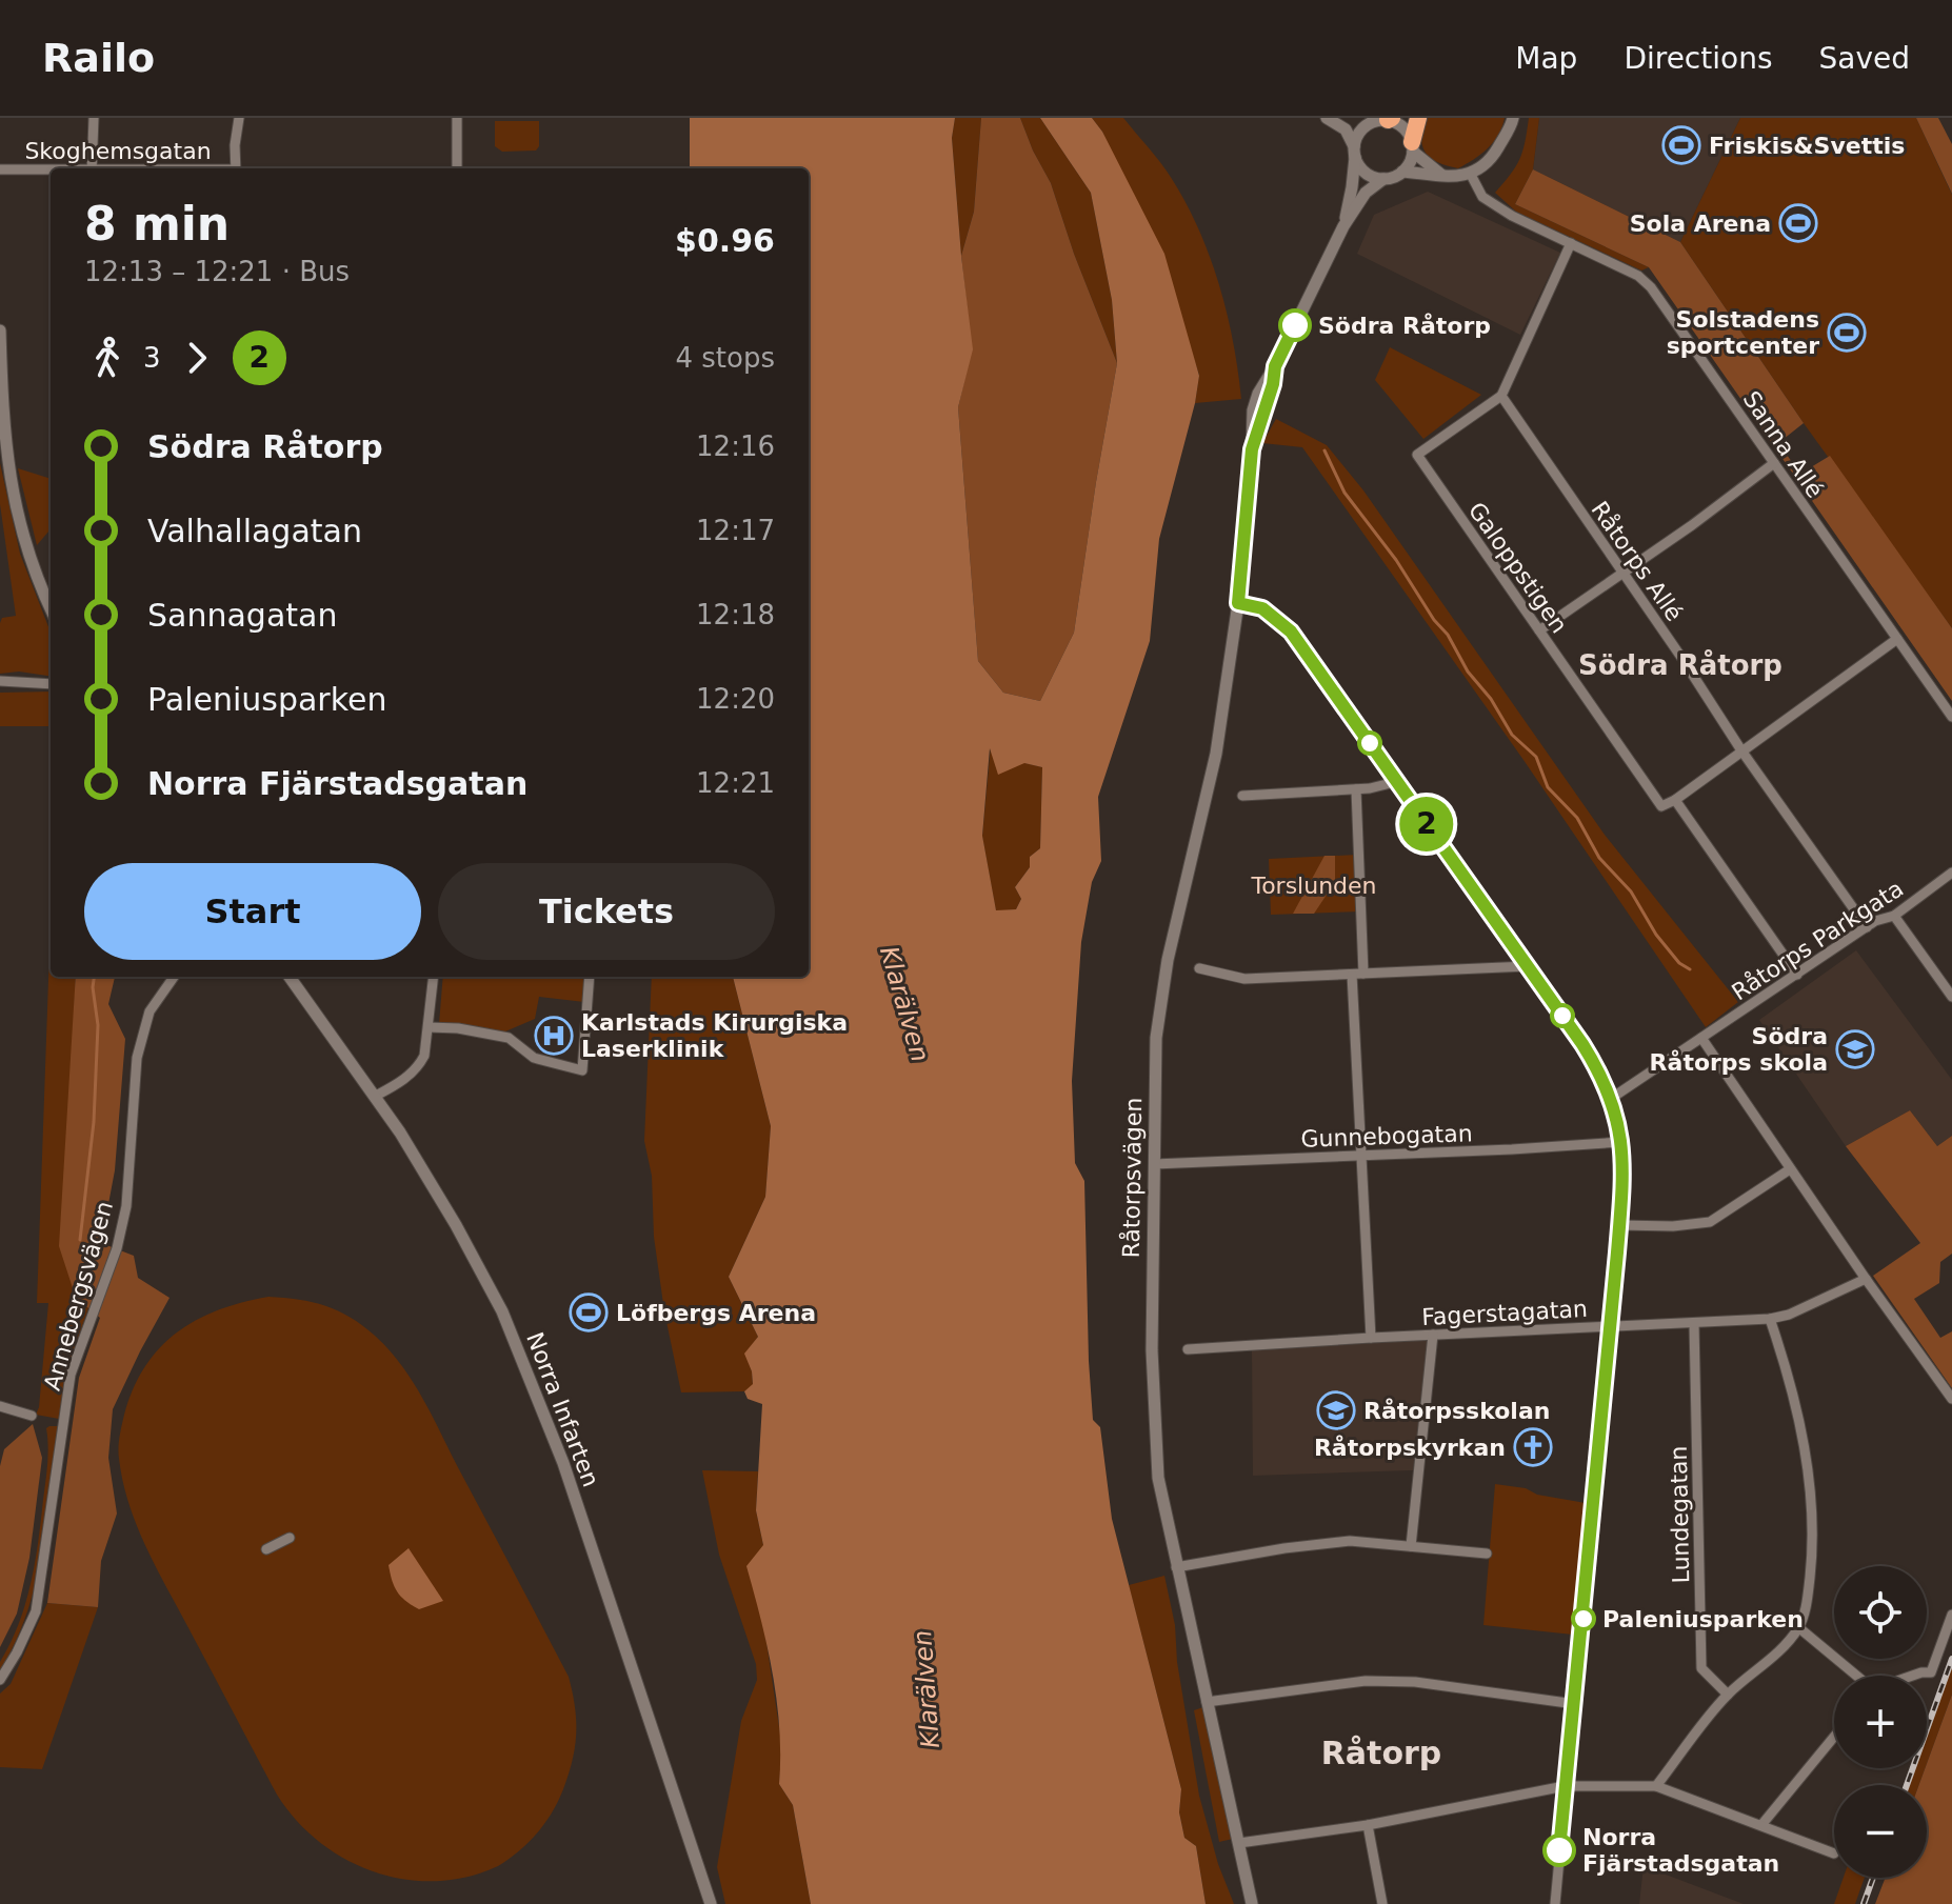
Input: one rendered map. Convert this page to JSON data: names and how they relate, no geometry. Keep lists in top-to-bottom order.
{
  "streets": {
    "street": [
      "Skoghemsgatan",
      "Sanna Allé",
      "Råtorps Allé",
      "Galoppstigen",
      "Råtorps Parkgata",
      "Gunnebogatan",
      "Råtorpsvägen",
      "Annebergsvägen",
      "Fagerstagatan",
      "Norra Infarten",
      "Lundegatan"
    ]
  },
  "crossings": [
    ["Råtorps Allé", "Galoppstigen"],
    ["Råtorps Allé", "Råtorps Parkgata"],
    ["Galoppstigen", "Råtorps Parkgata"],
    ["Gunnebogatan", "Råtorpsvägen"],
    ["Fagerstagatan", "Lundegatan"]
  ],
  "districts": ["Södra Råtorp", "Råtorp"],
  "water": ["Klarälven"],
  "parks": ["Torslunden"],
  "places": {
    "sports": [
      "Friskis&Svettis",
      "Sola Arena",
      "Solstadens sportcenter",
      "Löfbergs Arena"
    ],
    "other": ["Södra Råtorp", "Paleniusparken", "Norra Fjärstadsgatan"],
    "hospital": ["Karlstads Kirurgiska Laserklinik"],
    "school or university": ["Södra Råtorps skola", "Råtorpsskolan"],
    "church": ["Råtorpskyrkan"]
  },
  "lines": ["bus line 2"],
  "page": {
    "header": "Railo",
    "nav": ["Map", "Directions", "Saved"],
    "on_map": "2",
    "heading": ["8 min", "12:13 – 12:21 · Bus", "$0.96"],
    "legs": ["3", "2", "4 stops"],
    "list": [
      {
        "name": "Södra Råtorp",
        "value": "12:16"
      },
      {
        "name": "Valhallagatan",
        "value": "12:17"
      },
      {
        "name": "Sannagatan",
        "value": "12:18"
      },
      {
        "name": "Paleniusparken",
        "value": "12:20"
      },
      {
        "name": "Norra Fjärstadsgatan",
        "value": "12:21"
      }
    ],
    "buttons": ["Start", "Tickets"],
    "map_buttons": ["+", "−"]
  }
}
